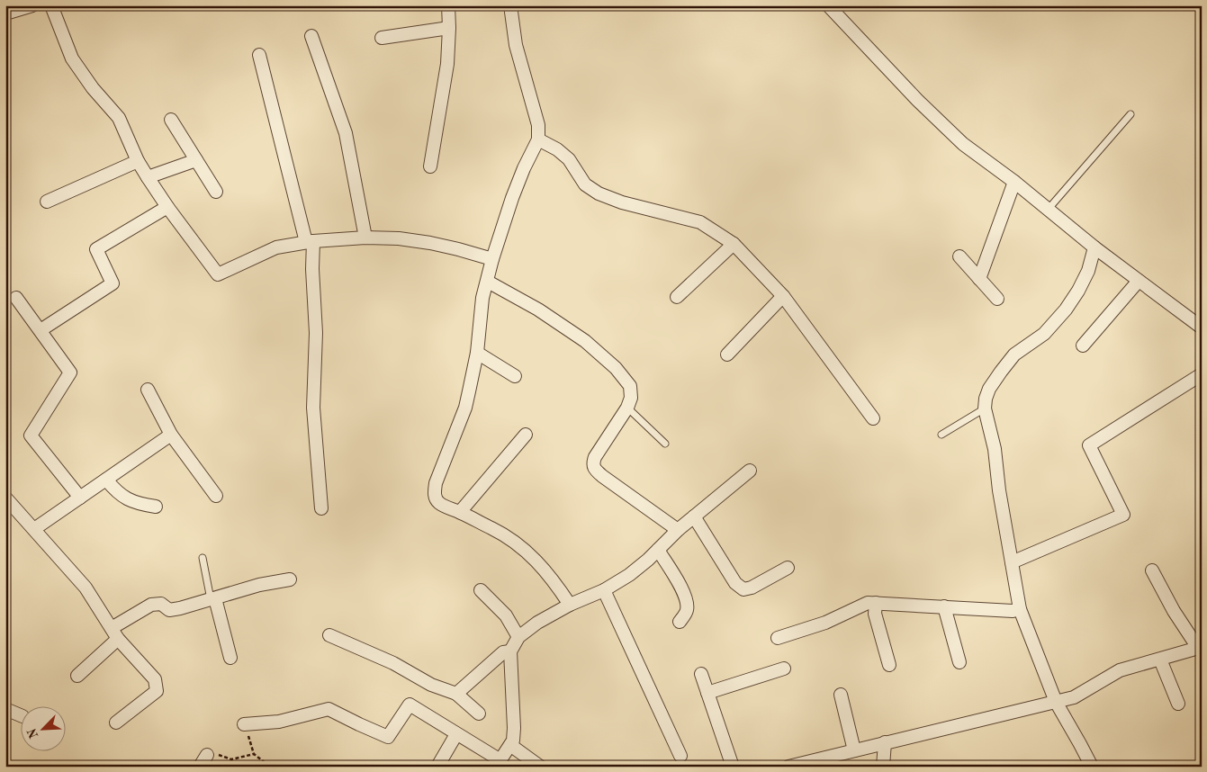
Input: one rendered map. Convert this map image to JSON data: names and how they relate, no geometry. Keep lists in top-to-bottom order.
{
  "north": "bottom left"
}
